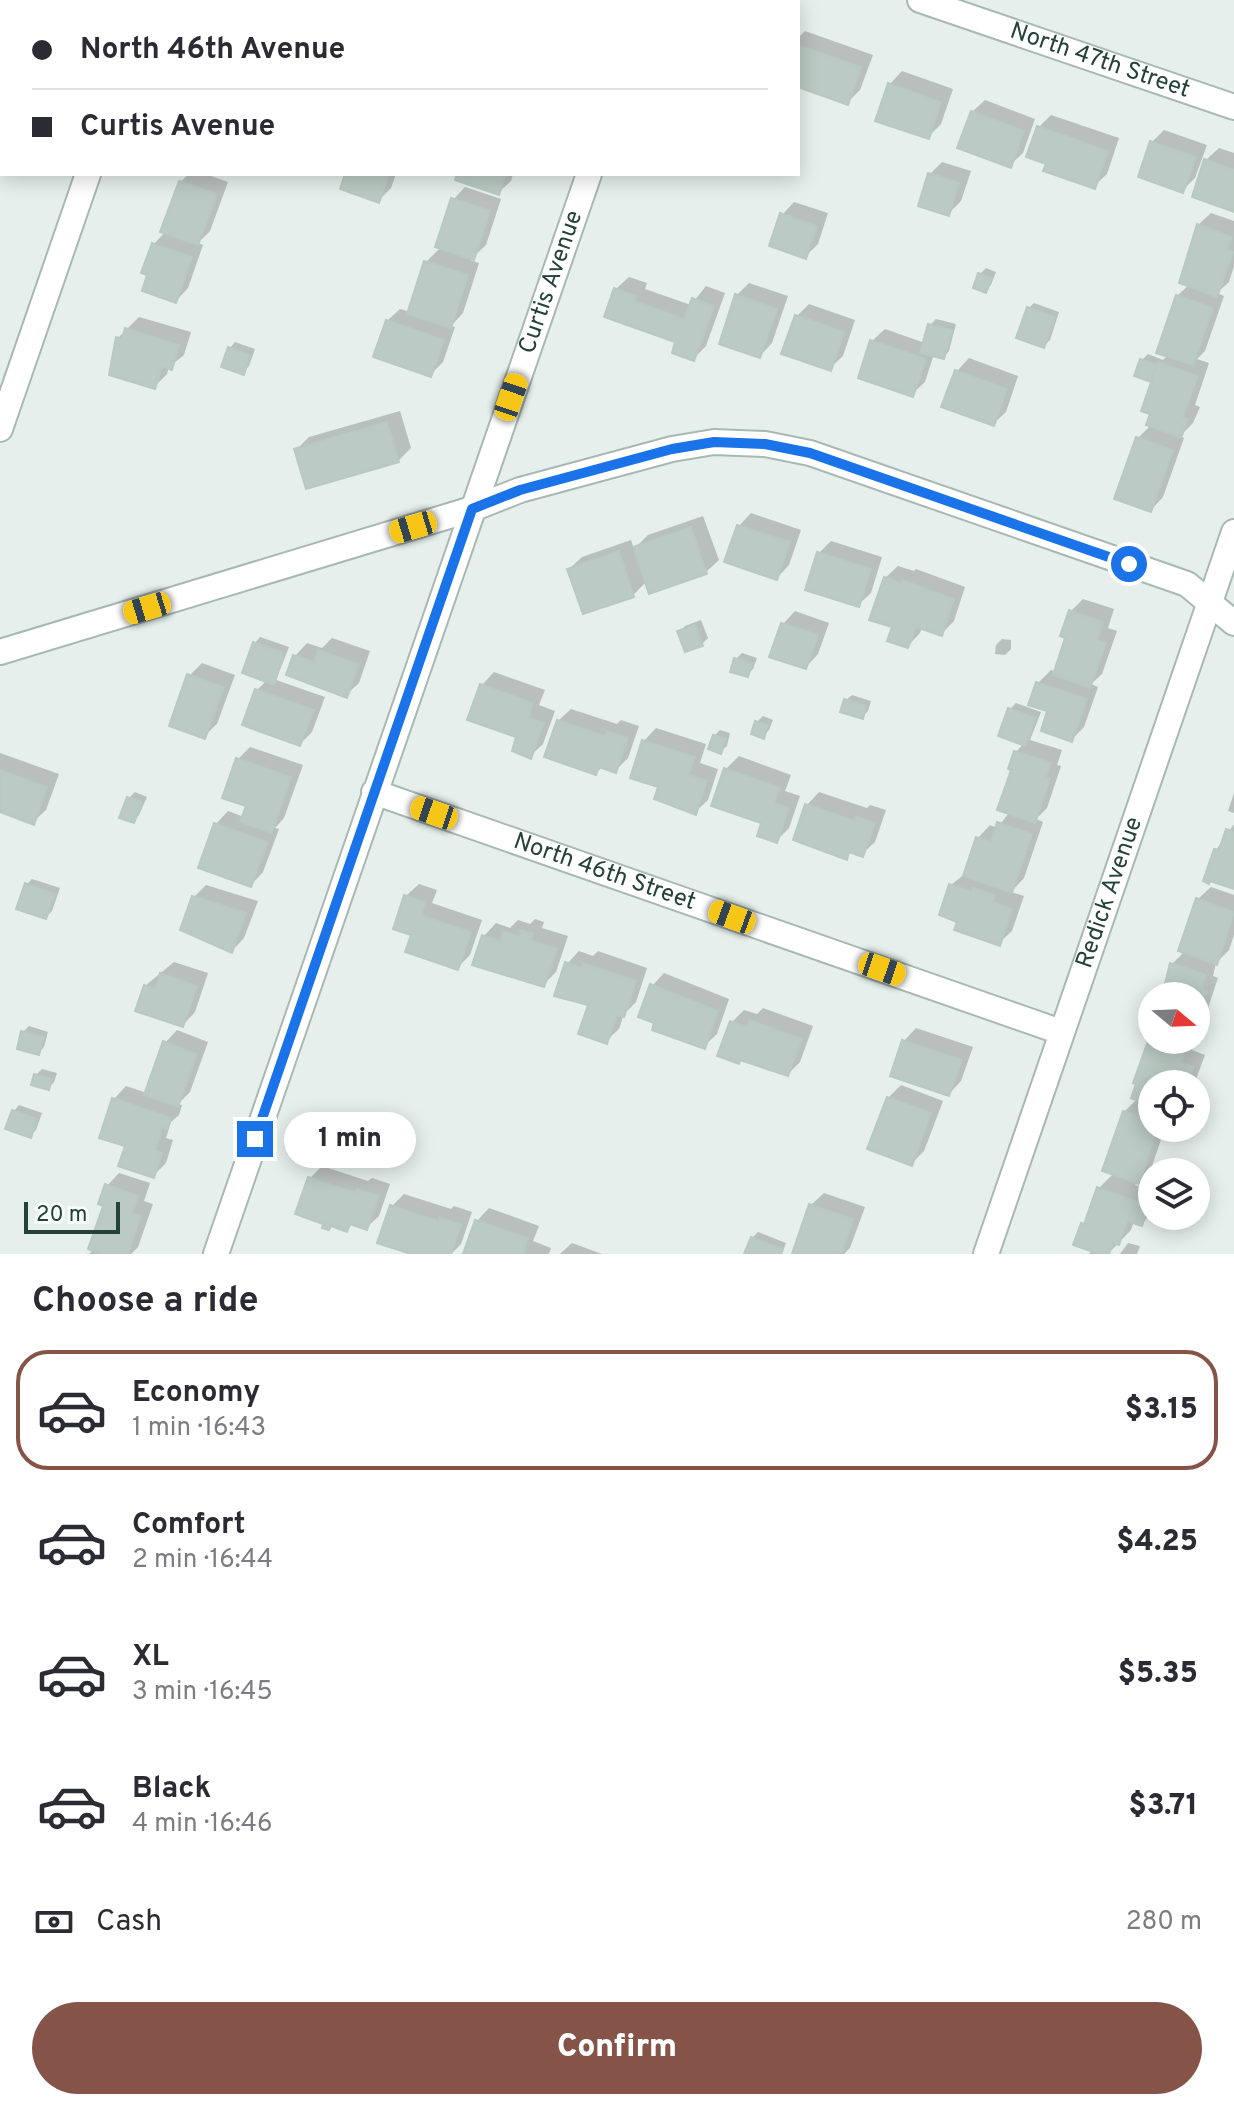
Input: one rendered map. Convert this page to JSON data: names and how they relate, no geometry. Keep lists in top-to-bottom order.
{
  "streets": {
    "street": [
      "North 47th Street",
      "Curtis Avenue",
      "North 46th Street",
      "Redick Avenue"
    ]
  },
  "crossings": [
    ["Curtis Avenue", "North 46th Street"],
    ["North 46th Street", "Redick Avenue"]
  ],
  "scale_bar": "20 m",
  "north": "right",
  "page": {
    "banner": ["North 46th Avenue", "Curtis Avenue"],
    "bubble": "1 min",
    "scale": "20 m",
    "heading": "Choose a ride",
    "list": [
      {
        "name": "Economy",
        "note": "1 min · 16:43",
        "value": "$3.15"
      },
      {
        "name": "Comfort",
        "note": "2 min · 16:44",
        "value": "$4.25"
      },
      {
        "name": "XL",
        "note": "3 min · 16:45",
        "value": "$5.35"
      },
      {
        "name": "Black",
        "note": "4 min · 16:46",
        "value": "$3.71"
      }
    ],
    "pay": ["Cash", "280 m"],
    "buttons": "Confirm"
  }
}
